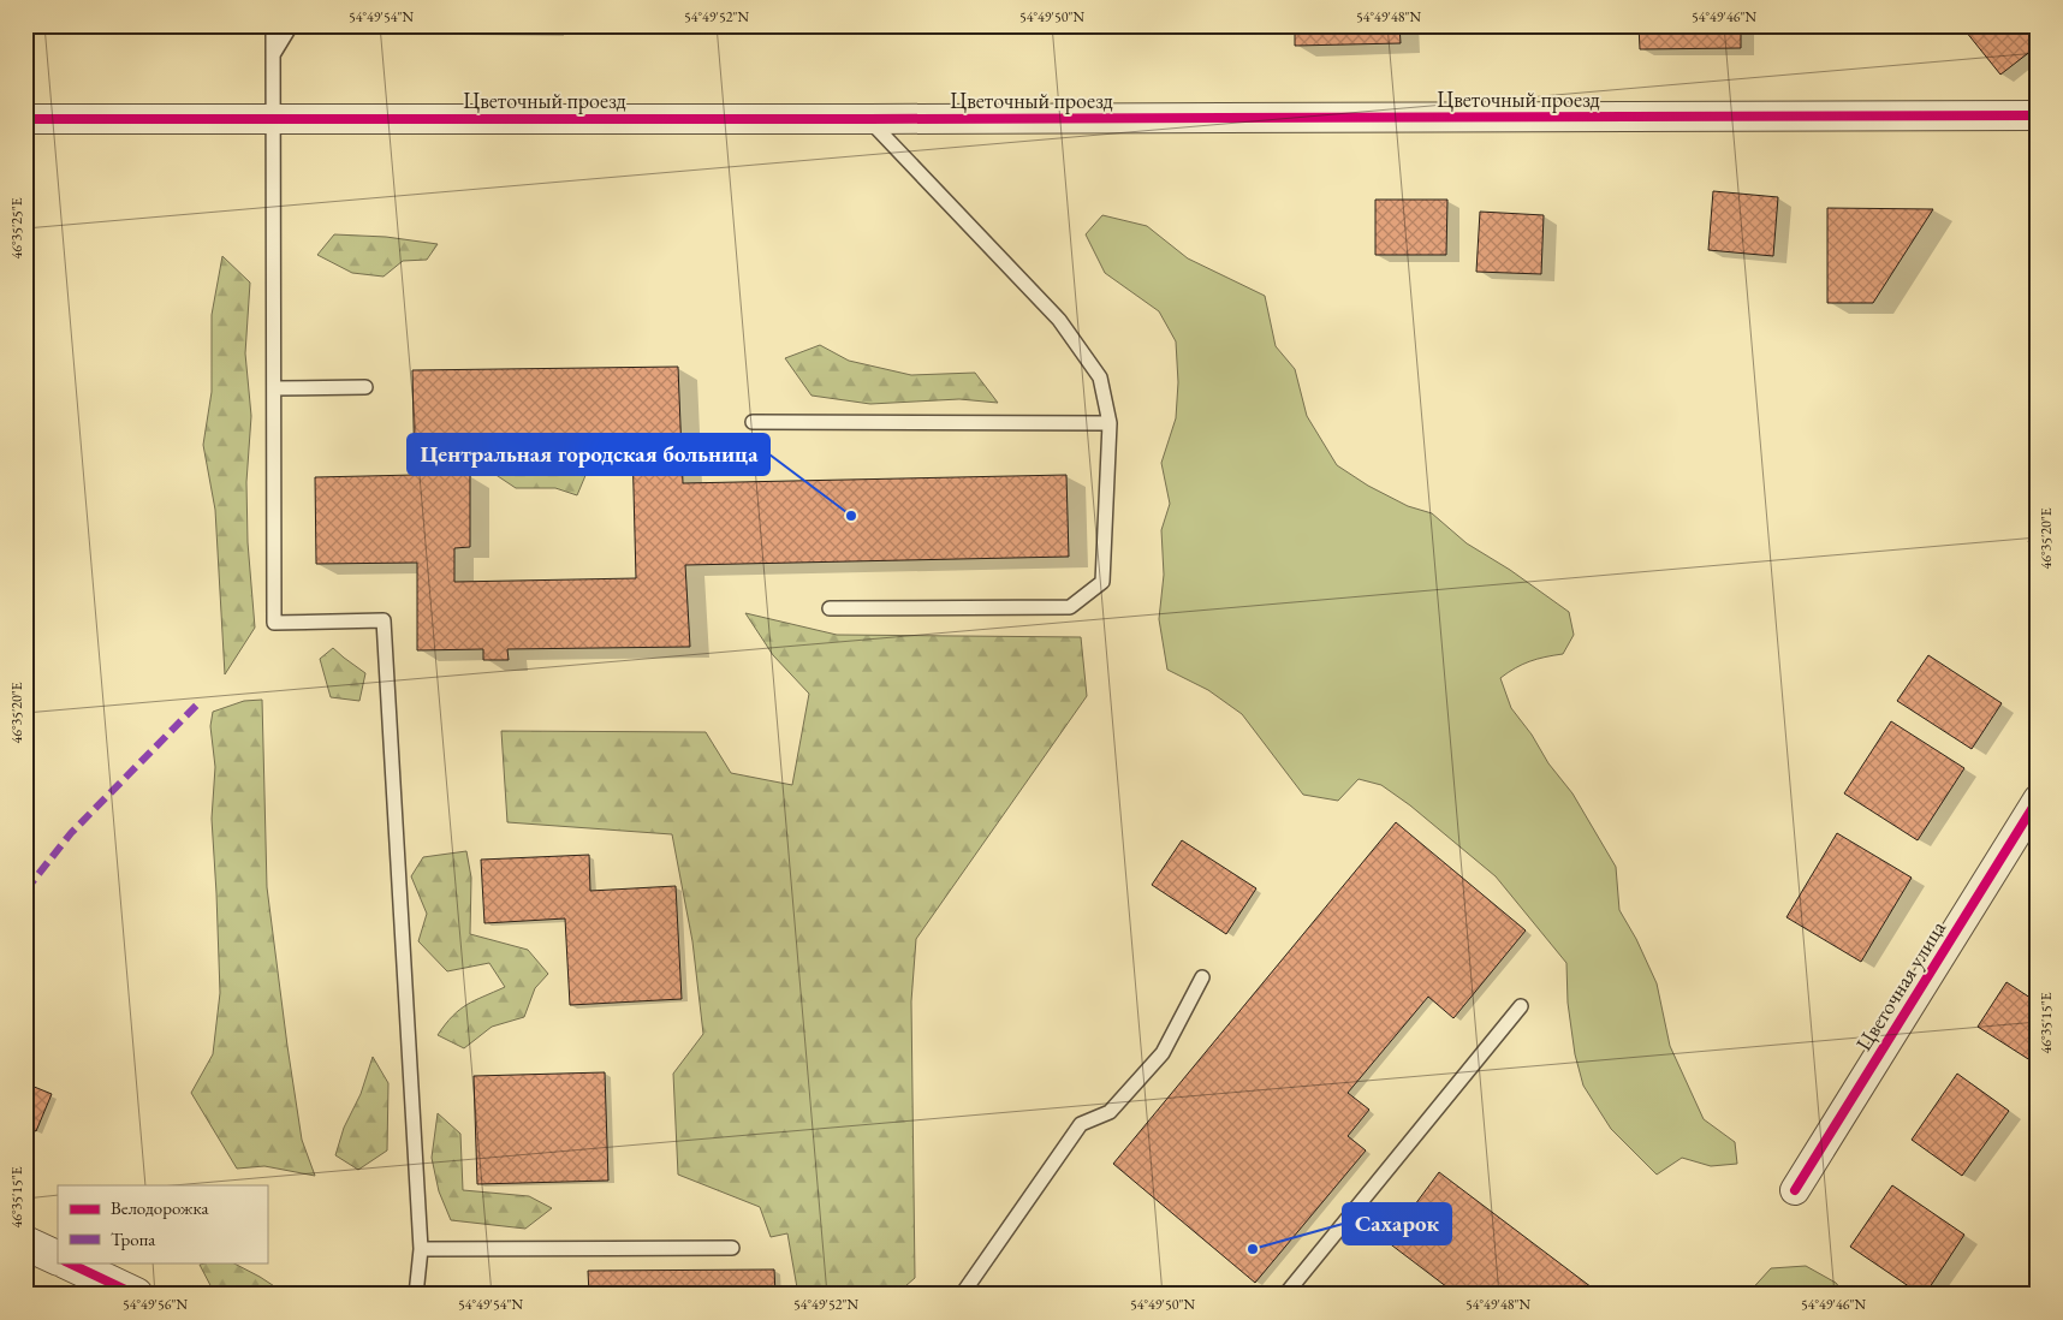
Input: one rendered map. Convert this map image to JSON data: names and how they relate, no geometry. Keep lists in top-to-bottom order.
{
  "streets": {
    "street": ["Цветочный проезд", "Цветочная улица"]
  },
  "places": ["Центральная городская больница", "Сахарок"],
  "legend": ["Велодорожка", "Тропа"],
  "coordinates": [
    "54°49'54\"N",
    "54°49'52\"N",
    "54°49'50\"N",
    "54°49'48\"N",
    "54°49'46\"N",
    "46°35'25\"E",
    "46°35'20\"E",
    "46°35'15\"E",
    "54°49'56\"N"
  ]
}
